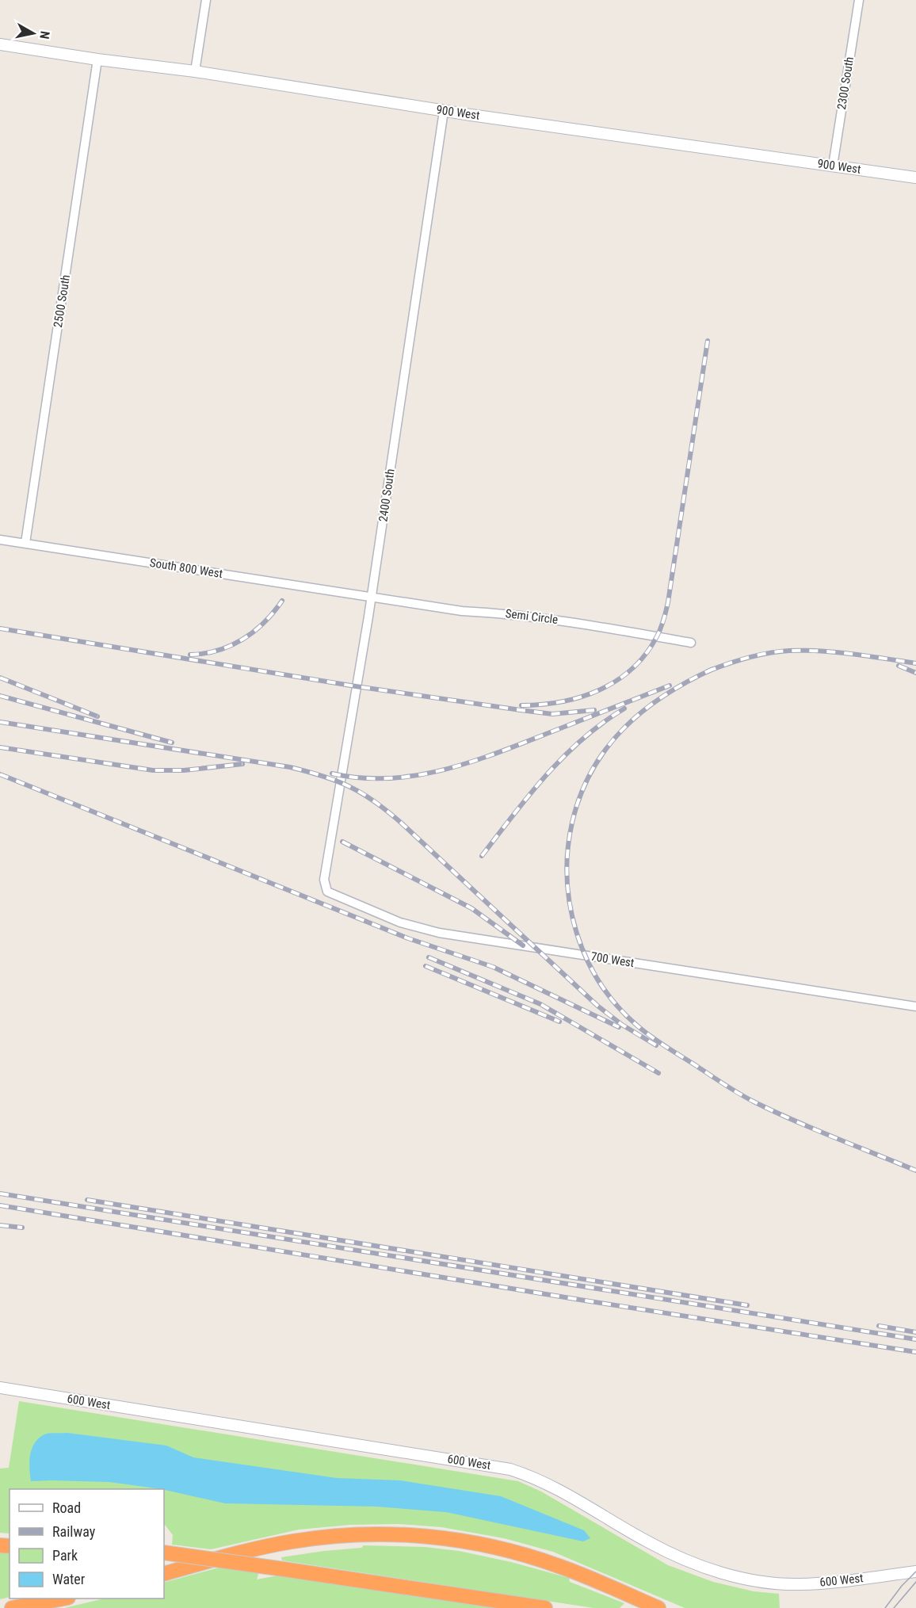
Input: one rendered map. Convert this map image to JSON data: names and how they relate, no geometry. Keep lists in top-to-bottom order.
{
  "streets": {
    "street": [
      "2300 South",
      "900 West",
      "2500 South",
      "2400 South",
      "South 800 West",
      "Semi Circle",
      "700 West",
      "600 West"
    ]
  },
  "crossings": [
    ["2300 South", "900 West"],
    ["900 West", "2500 South"],
    ["900 West", "2400 South"],
    ["2500 South", "South 800 West"],
    ["2400 South", "South 800 West"],
    ["2400 South", "Semi Circle"],
    ["2400 South", "700 West"],
    ["South 800 West", "Semi Circle"]
  ],
  "legend": [
    "Road",
    "Railway",
    "Park",
    "Water"
  ],
  "north": "right"
}
